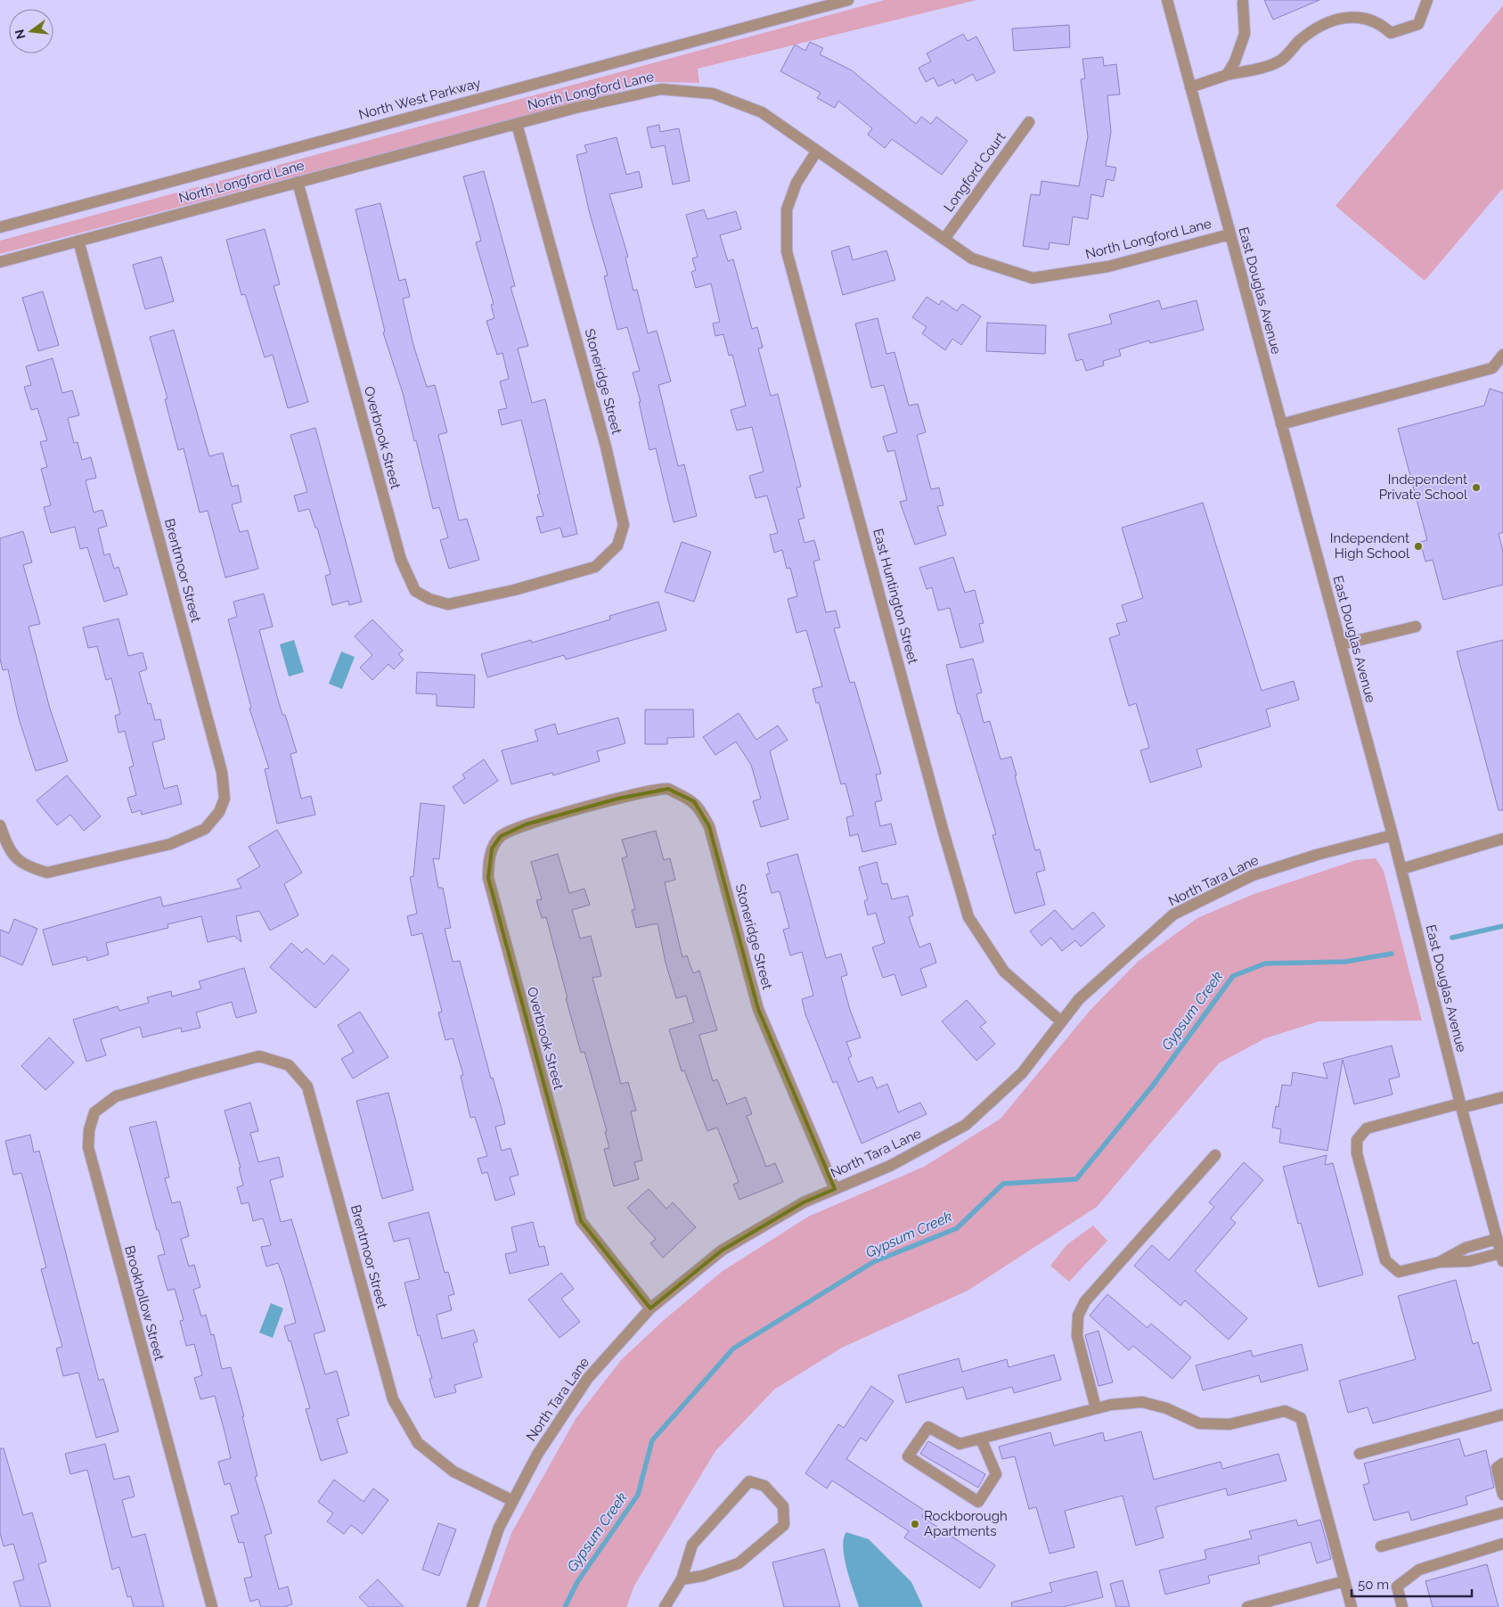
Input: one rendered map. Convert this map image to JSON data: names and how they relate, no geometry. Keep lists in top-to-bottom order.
{
  "streets": {
    "street": [
      "North Longford Lane",
      "North West Parkway",
      "Longford Court",
      "East Douglas Avenue",
      "Stoneridge Street",
      "Overbrook Street",
      "Brentmoor Street",
      "East Huntington Street",
      "North Tara Lane",
      "Brookhollow Street"
    ]
  },
  "crossings": [
    ["North Longford Lane", "Longford Court"],
    ["North Longford Lane", "East Douglas Avenue"],
    ["North Longford Lane", "Stoneridge Street"],
    ["North Longford Lane", "Overbrook Street"],
    ["North Longford Lane", "Brentmoor Street"],
    ["North Longford Lane", "East Huntington Street"],
    ["East Douglas Avenue", "North Tara Lane"],
    ["Stoneridge Street", "Overbrook Street"],
    ["Stoneridge Street", "North Tara Lane"],
    ["Overbrook Street", "North Tara Lane"],
    ["Brentmoor Street", "North Tara Lane"],
    ["Brentmoor Street", "Brookhollow Street"],
    ["East Huntington Street", "North Tara Lane"]
  ],
  "water": ["Gypsum Creek"],
  "places": ["Independent Private School", "Independent High School", "Rockborough Apartments"],
  "scale_bar": "50 m",
  "north": "left"
}
